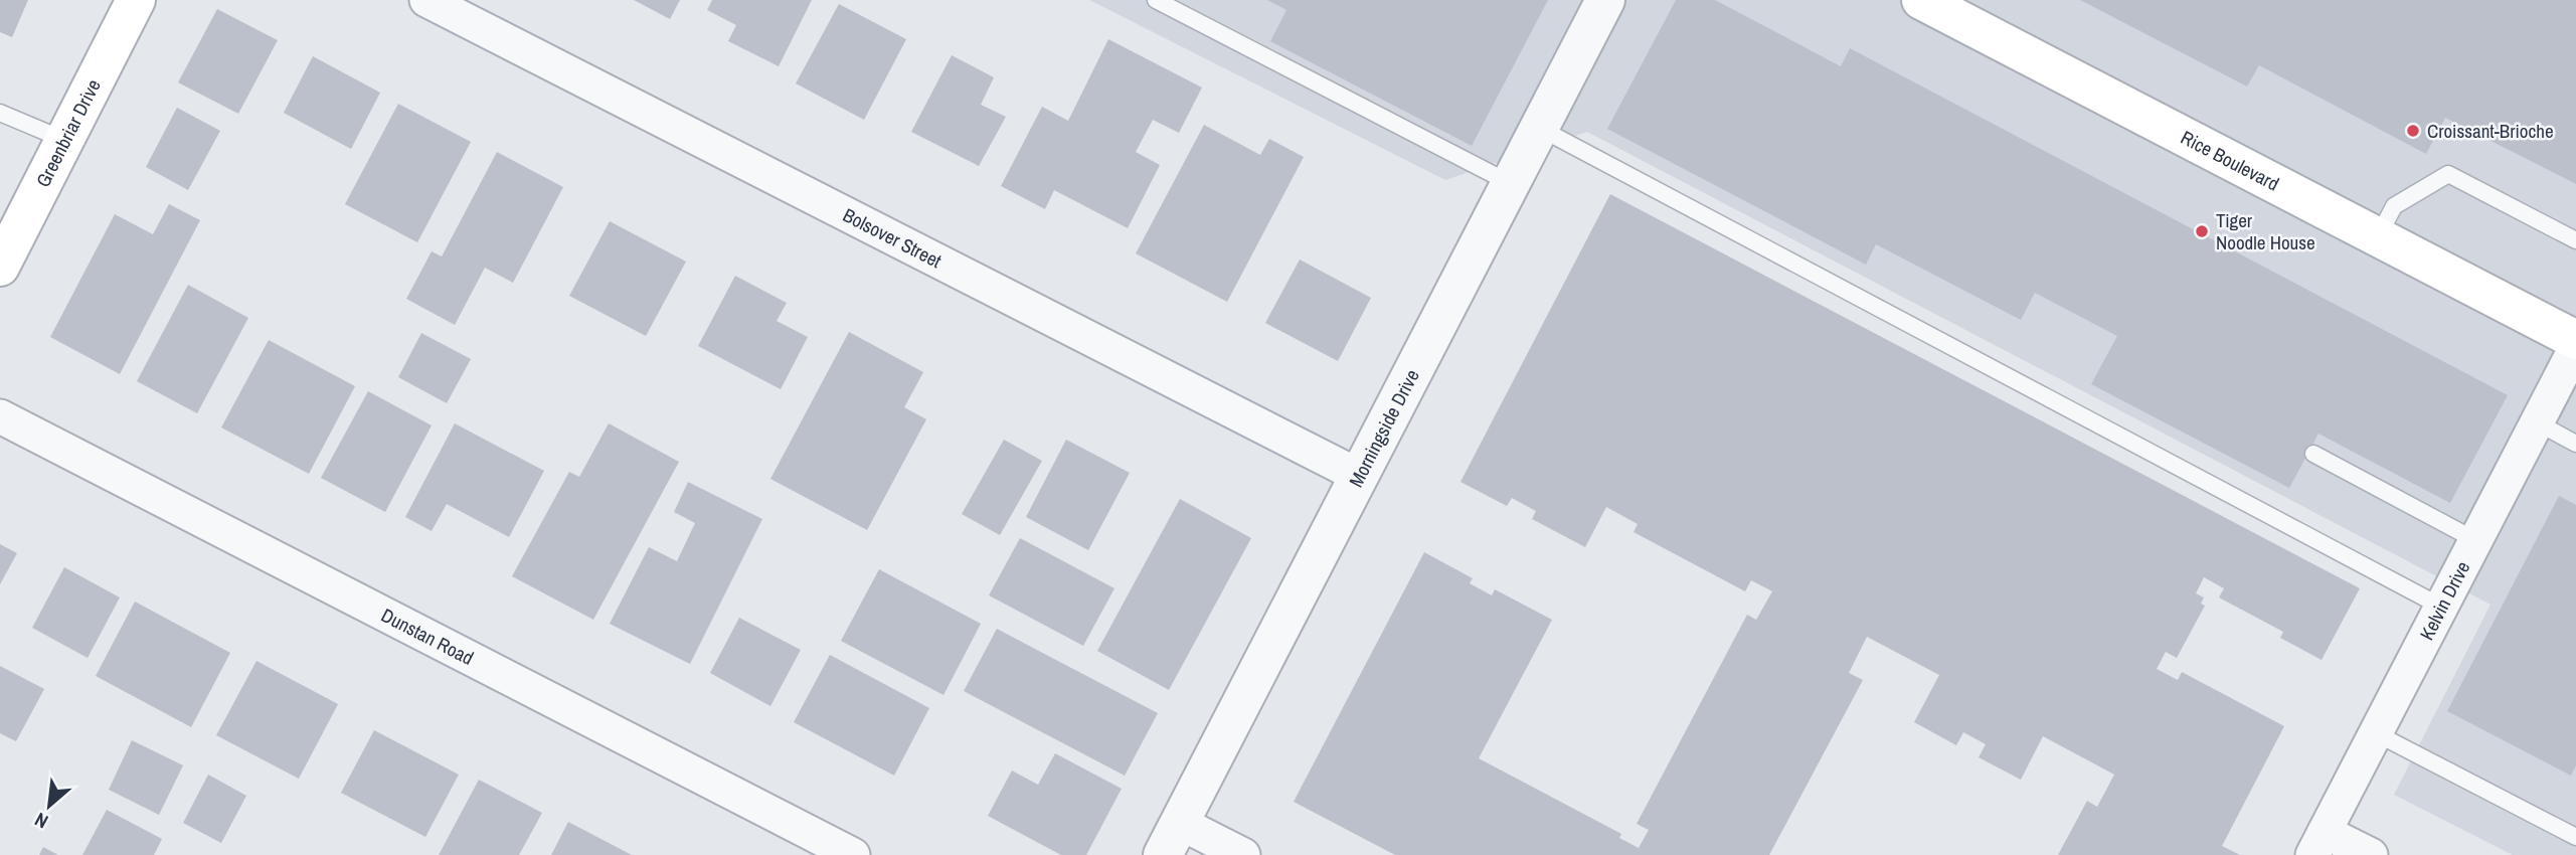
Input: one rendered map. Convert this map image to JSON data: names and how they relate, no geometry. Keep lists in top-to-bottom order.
{
  "streets": {
    "main road": ["Greenbriar Drive", "Rice Boulevard"],
    "street": [
      "Bolsover Street",
      "Morningside Drive",
      "Kelvin Drive",
      "Dunstan Road"
    ]
  },
  "crossings": [
    ["Bolsover Street", "Morningside Drive"]
  ],
  "places": ["Croissant-Brioche", "Tiger Noodle House"],
  "north": "bottom left"
}
